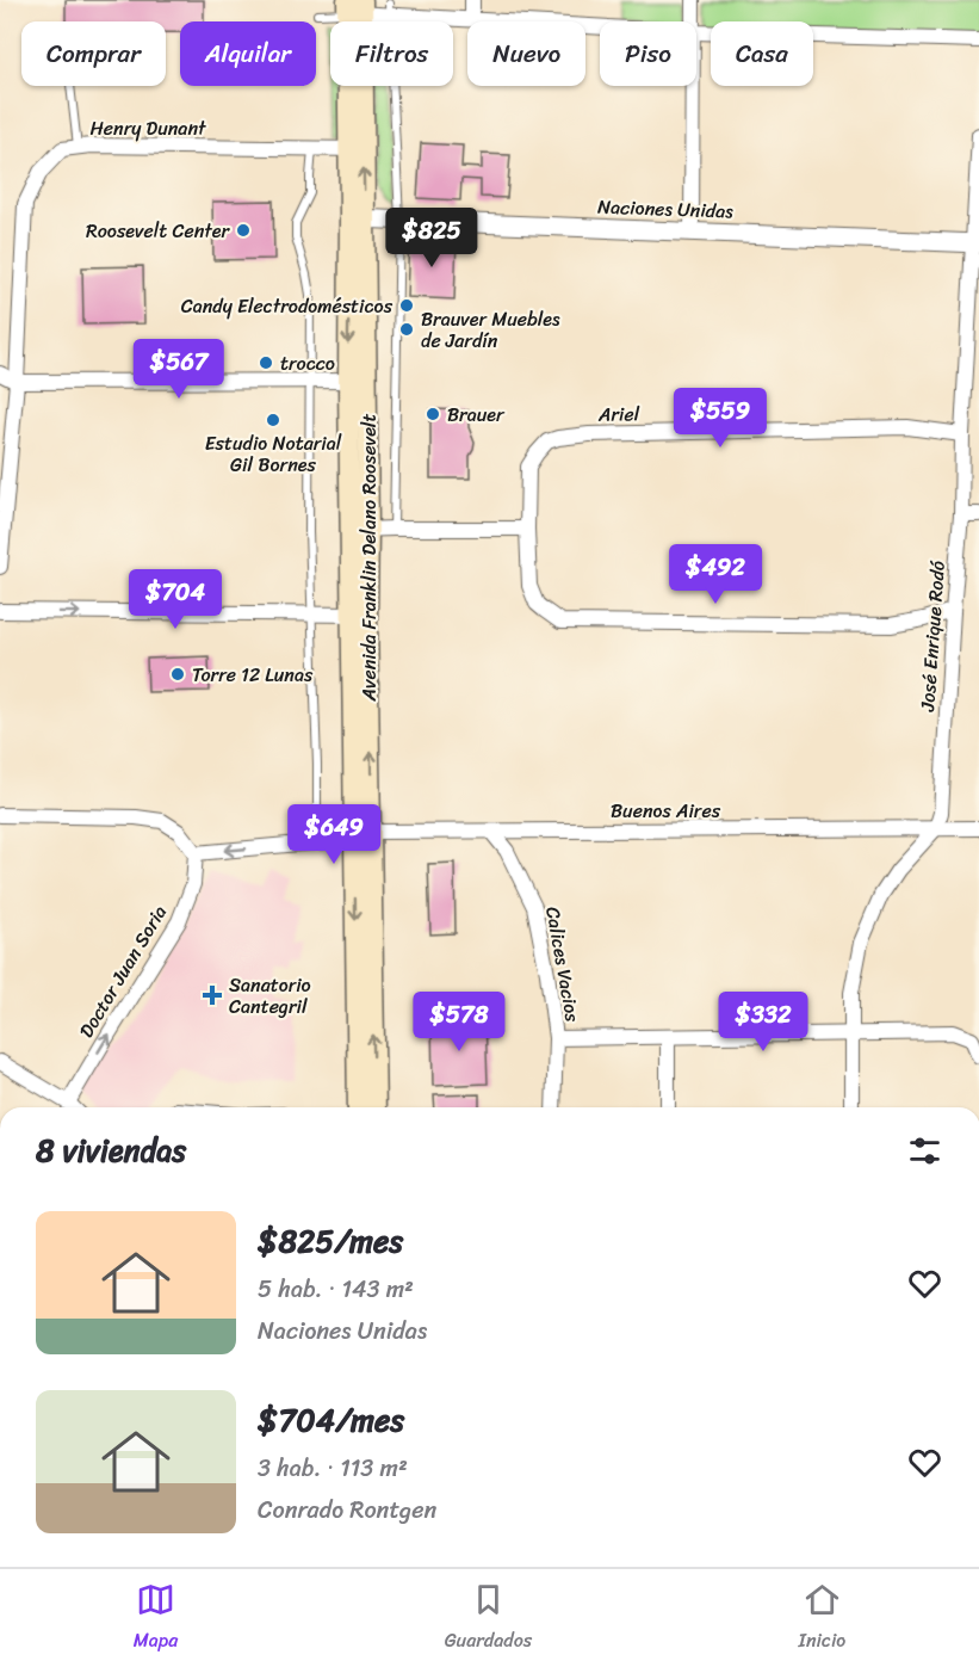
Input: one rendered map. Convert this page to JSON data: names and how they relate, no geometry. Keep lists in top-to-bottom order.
{
  "streets": {
    "main road": ["Avenida Franklin Delano Roosevelt"],
    "street": [
      "Henry Dunant",
      "Naciones Unidas",
      "Ariel",
      "José Enrique Rodó",
      "Buenos Aires",
      "Calices Vacios",
      "Doctor Juan Soria"
    ]
  },
  "crossings": [
    ["Henry Dunant", "Avenida Franklin Delano Roosevelt"],
    ["Naciones Unidas", "Avenida Franklin Delano Roosevelt"],
    ["Naciones Unidas", "José Enrique Rodó"],
    ["Ariel", "José Enrique Rodó"],
    ["Avenida Franklin Delano Roosevelt", "Buenos Aires"],
    ["José Enrique Rodó", "Buenos Aires"],
    ["Buenos Aires", "Calices Vacios"],
    ["Buenos Aires", "Doctor Juan Soria"]
  ],
  "one_way": ["Doctor Juan Soria"],
  "places": {
    "other": [
      "Roosevelt Center",
      "Candy Electrodomésticos",
      "Brauver Muebles de Jardín",
      "trocco",
      "Brauer",
      "Estudio Notarial Gil Bornes",
      "Torre 12 Lunas"
    ],
    "health": ["Sanatorio Cantegril"]
  },
  "page": {
    "chip": [
      "Comprar",
      "Alquilar",
      "Filtros",
      "Nuevo",
      "Piso",
      "Casa"
    ],
    "price": [
      "$825",
      "$567",
      "$559",
      "$492",
      "$704",
      "$649",
      "$578",
      "$332"
    ],
    "heading": "8 viviendas",
    "list": [
      {
        "name": "$825/mes",
        "note": "5 hab. · 143 m² · Naciones Unidas"
      },
      {
        "name": "$704/mes",
        "note": "3 hab. · 113 m² · Conrado Rontgen"
      }
    ],
    "tabs": ["Mapa", "Guardados", "Inicio"]
  }
}
